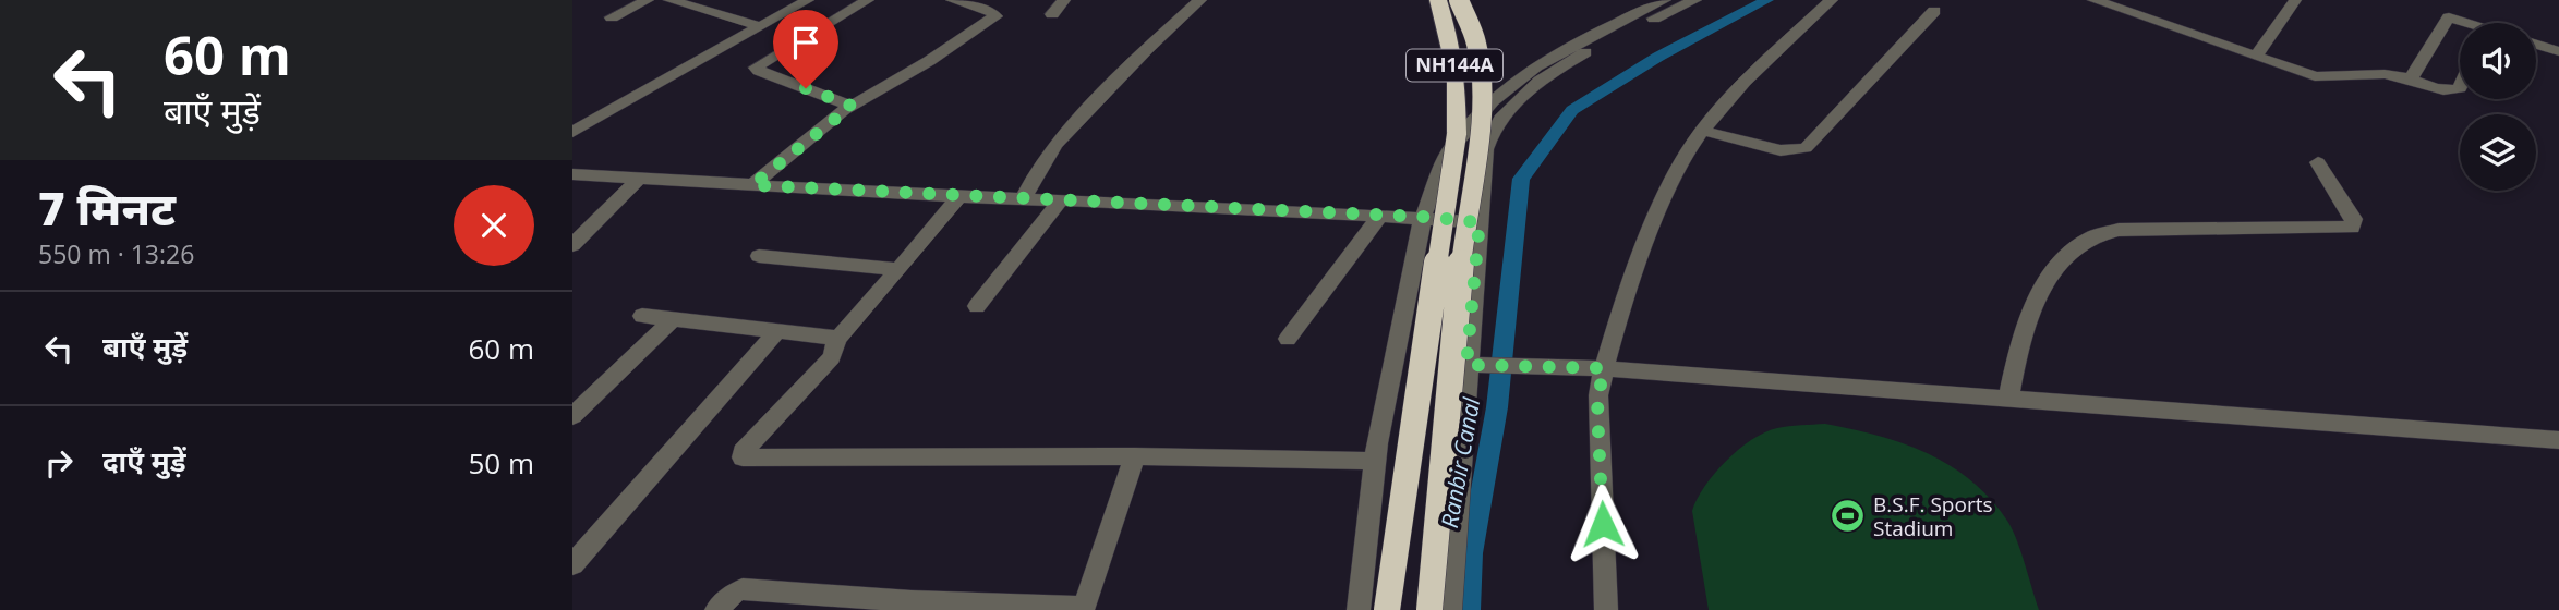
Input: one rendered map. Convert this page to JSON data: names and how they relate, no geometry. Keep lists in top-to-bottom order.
{
  "streets": {
    "highway": ["NH144A"]
  },
  "water": ["Ranbir Canal"],
  "places": {
    "sports": ["B.S.F. Sports Stadium"]
  },
  "page": {
    "turn": ["60 m", "बाएँ मुड़ें"],
    "heading": ["7 मिनट", "550 m · 13:26"],
    "list": [
      {
        "name": "बाएँ मुड़ें",
        "value": "60 m"
      },
      {
        "name": "दाएँ मुड़ें",
        "value": "50 m"
      }
    ]
  }
}
